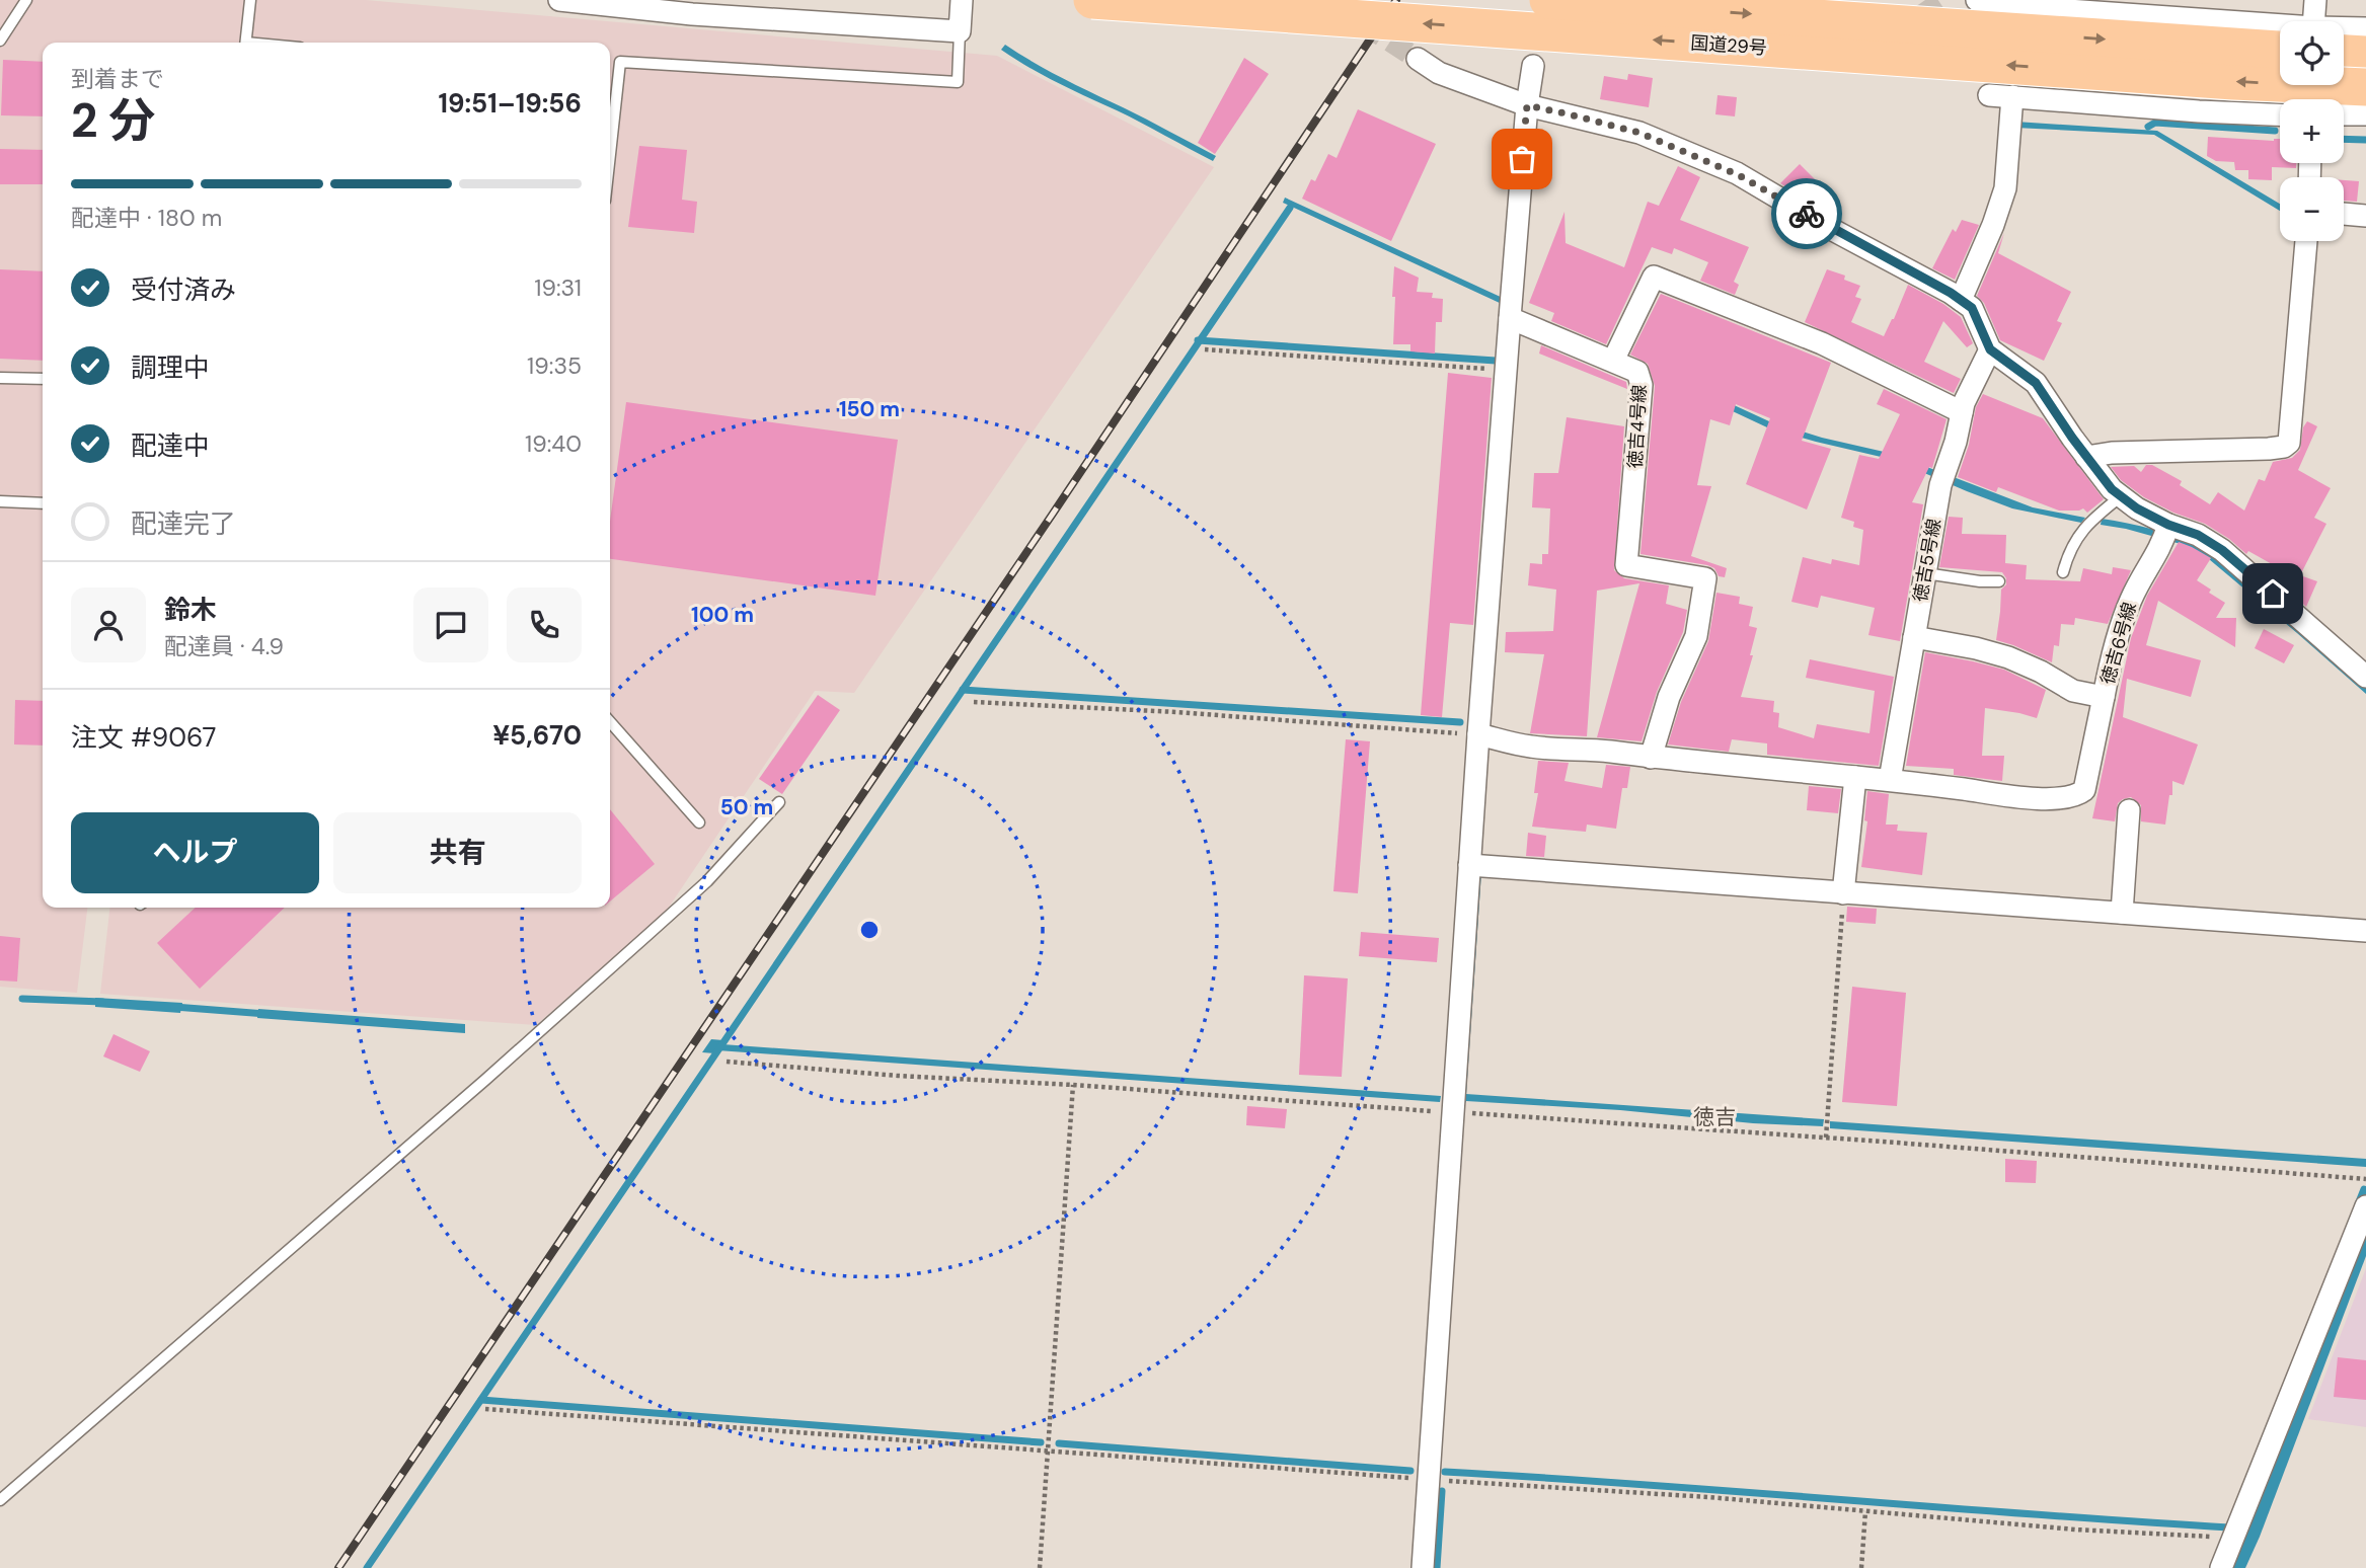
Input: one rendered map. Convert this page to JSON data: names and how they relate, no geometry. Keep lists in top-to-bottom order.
{
  "streets": {
    "highway": ["国道29号"],
    "street": ["徳吉4号線", "徳吉5号線", "徳吉6号線"]
  },
  "crossings": [
    ["徳吉5号線", "徳吉6号線"]
  ],
  "districts": ["徳吉"],
  "page": {
    "map_buttons": ["+", "−"],
    "heading": ["2 分", "到着まで", "19:51–19:56"],
    "panel": [
      "鈴木",
      "配達員 · 4.9",
      "注文 #9067",
      "¥5,670"
    ],
    "bar": "配達中 · 180 m",
    "list": [
      ["受付済み", "19:31"],
      ["調理中", "19:35"],
      ["配達中", "19:40"],
      "配達完了"
    ],
    "buttons": ["ヘルプ", "共有"]
  },
  "rings": ["150 m", "100 m", "50 m"]
}
